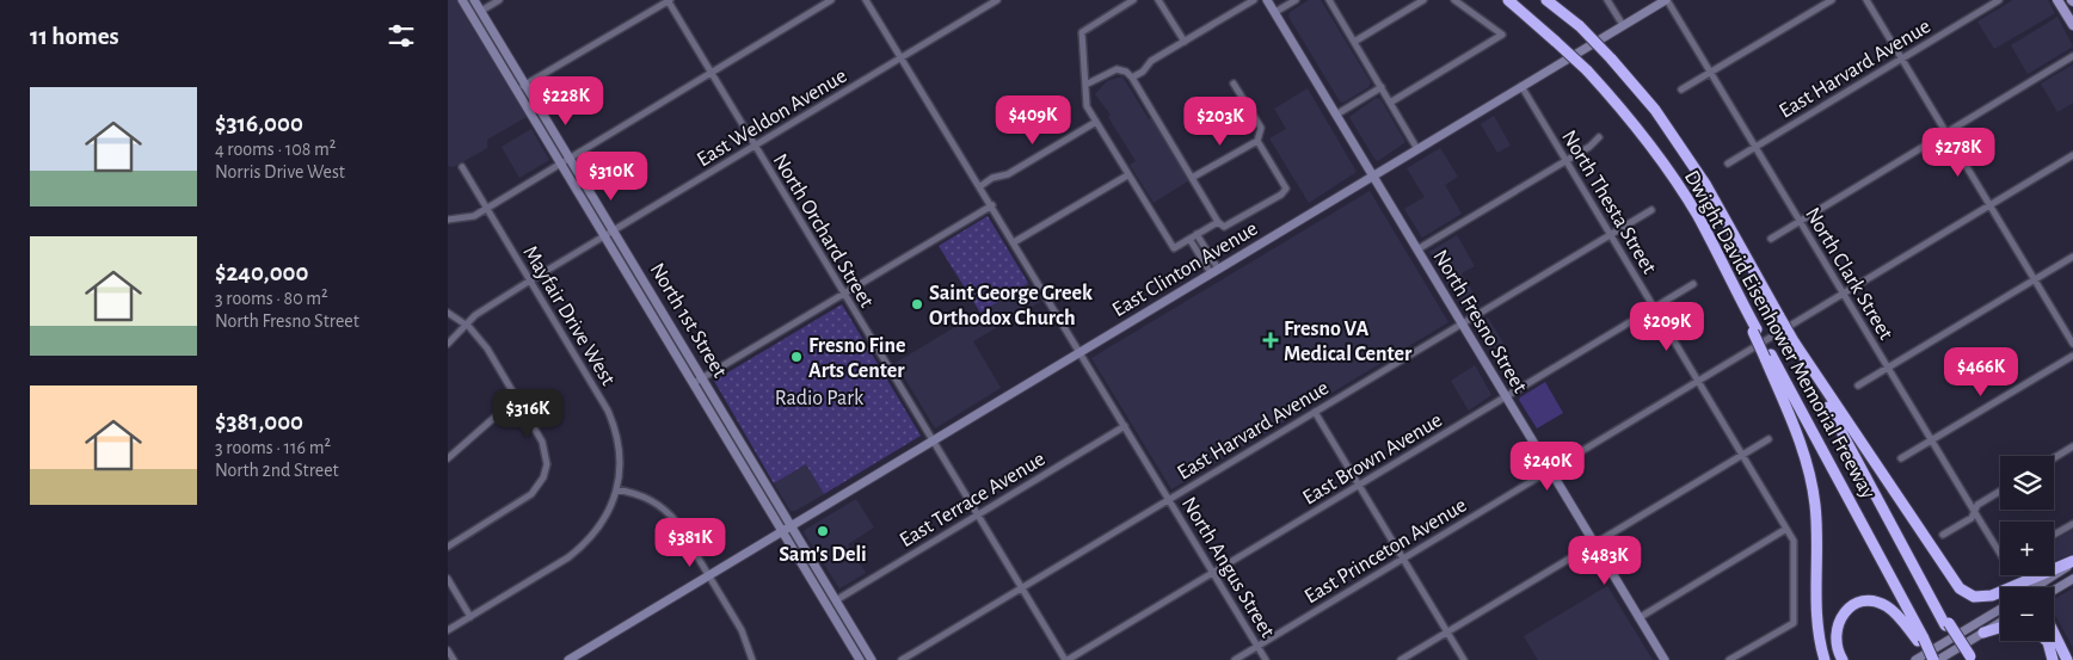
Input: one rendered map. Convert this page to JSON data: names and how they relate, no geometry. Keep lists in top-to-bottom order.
{
  "streets": {
    "highway": ["Dwight David Eisenhower Memorial Freeway"],
    "main road": ["East Clinton Avenue", "North 1st Street", "North Fresno Street"],
    "street": [
      "East Harvard Avenue",
      "East Weldon Avenue",
      "North Thesta Street",
      "North Orchard Street",
      "North Clark Street",
      "Mayfair Drive West",
      "East Brown Avenue",
      "East Terrace Avenue",
      "East Princeton Avenue",
      "North Angus Street"
    ]
  },
  "crossings": [
    ["East Harvard Avenue", "North Thesta Street"],
    ["East Harvard Avenue", "North Orchard Street"],
    ["East Harvard Avenue", "North Clark Street"],
    ["East Harvard Avenue", "North Fresno Street"],
    ["East Harvard Avenue", "North Angus Street"],
    ["East Weldon Avenue", "North Orchard Street"],
    ["East Weldon Avenue", "Mayfair Drive West"],
    ["East Weldon Avenue", "North 1st Street"],
    ["East Weldon Avenue", "North Angus Street"],
    ["North Thesta Street", "East Clinton Avenue"],
    ["North Thesta Street", "East Brown Avenue"],
    ["North Thesta Street", "East Princeton Avenue"],
    ["North Orchard Street", "East Clinton Avenue"],
    ["North Orchard Street", "East Brown Avenue"],
    ["North Orchard Street", "East Terrace Avenue"],
    ["East Clinton Avenue", "North Clark Street"],
    ["East Clinton Avenue", "North 1st Street"],
    ["East Clinton Avenue", "North Fresno Street"],
    ["East Clinton Avenue", "North Angus Street"],
    ["North Clark Street", "East Princeton Avenue"],
    ["North 1st Street", "East Terrace Avenue"],
    ["North Fresno Street", "East Brown Avenue"],
    ["North Fresno Street", "East Princeton Avenue"],
    ["East Brown Avenue", "North Angus Street"],
    ["East Terrace Avenue", "North Angus Street"],
    ["East Princeton Avenue", "North Angus Street"]
  ],
  "parks": ["Radio Park"],
  "places": {
    "other": ["Saint George Greek Orthodox Church", "Fresno Fine Arts Center", "Sam's Deli"],
    "health": ["Fresno VA Medical Center"]
  },
  "page": {
    "heading": "11 homes",
    "list": [
      {
        "name": "$316,000",
        "note": "4 rooms · 108 m² · Norris Drive West"
      },
      {
        "name": "$240,000",
        "note": "3 rooms · 80 m² · North Fresno Street"
      },
      {
        "name": "$381,000",
        "note": "3 rooms · 116 m² · North 2nd Street"
      }
    ],
    "price": [
      "$228K",
      "$409K",
      "$203K",
      "$278K",
      "$310K",
      "$209K",
      "$466K",
      "$316K",
      "$240K",
      "$381K",
      "$483K"
    ],
    "map_buttons": ["+", "−"]
  }
}
